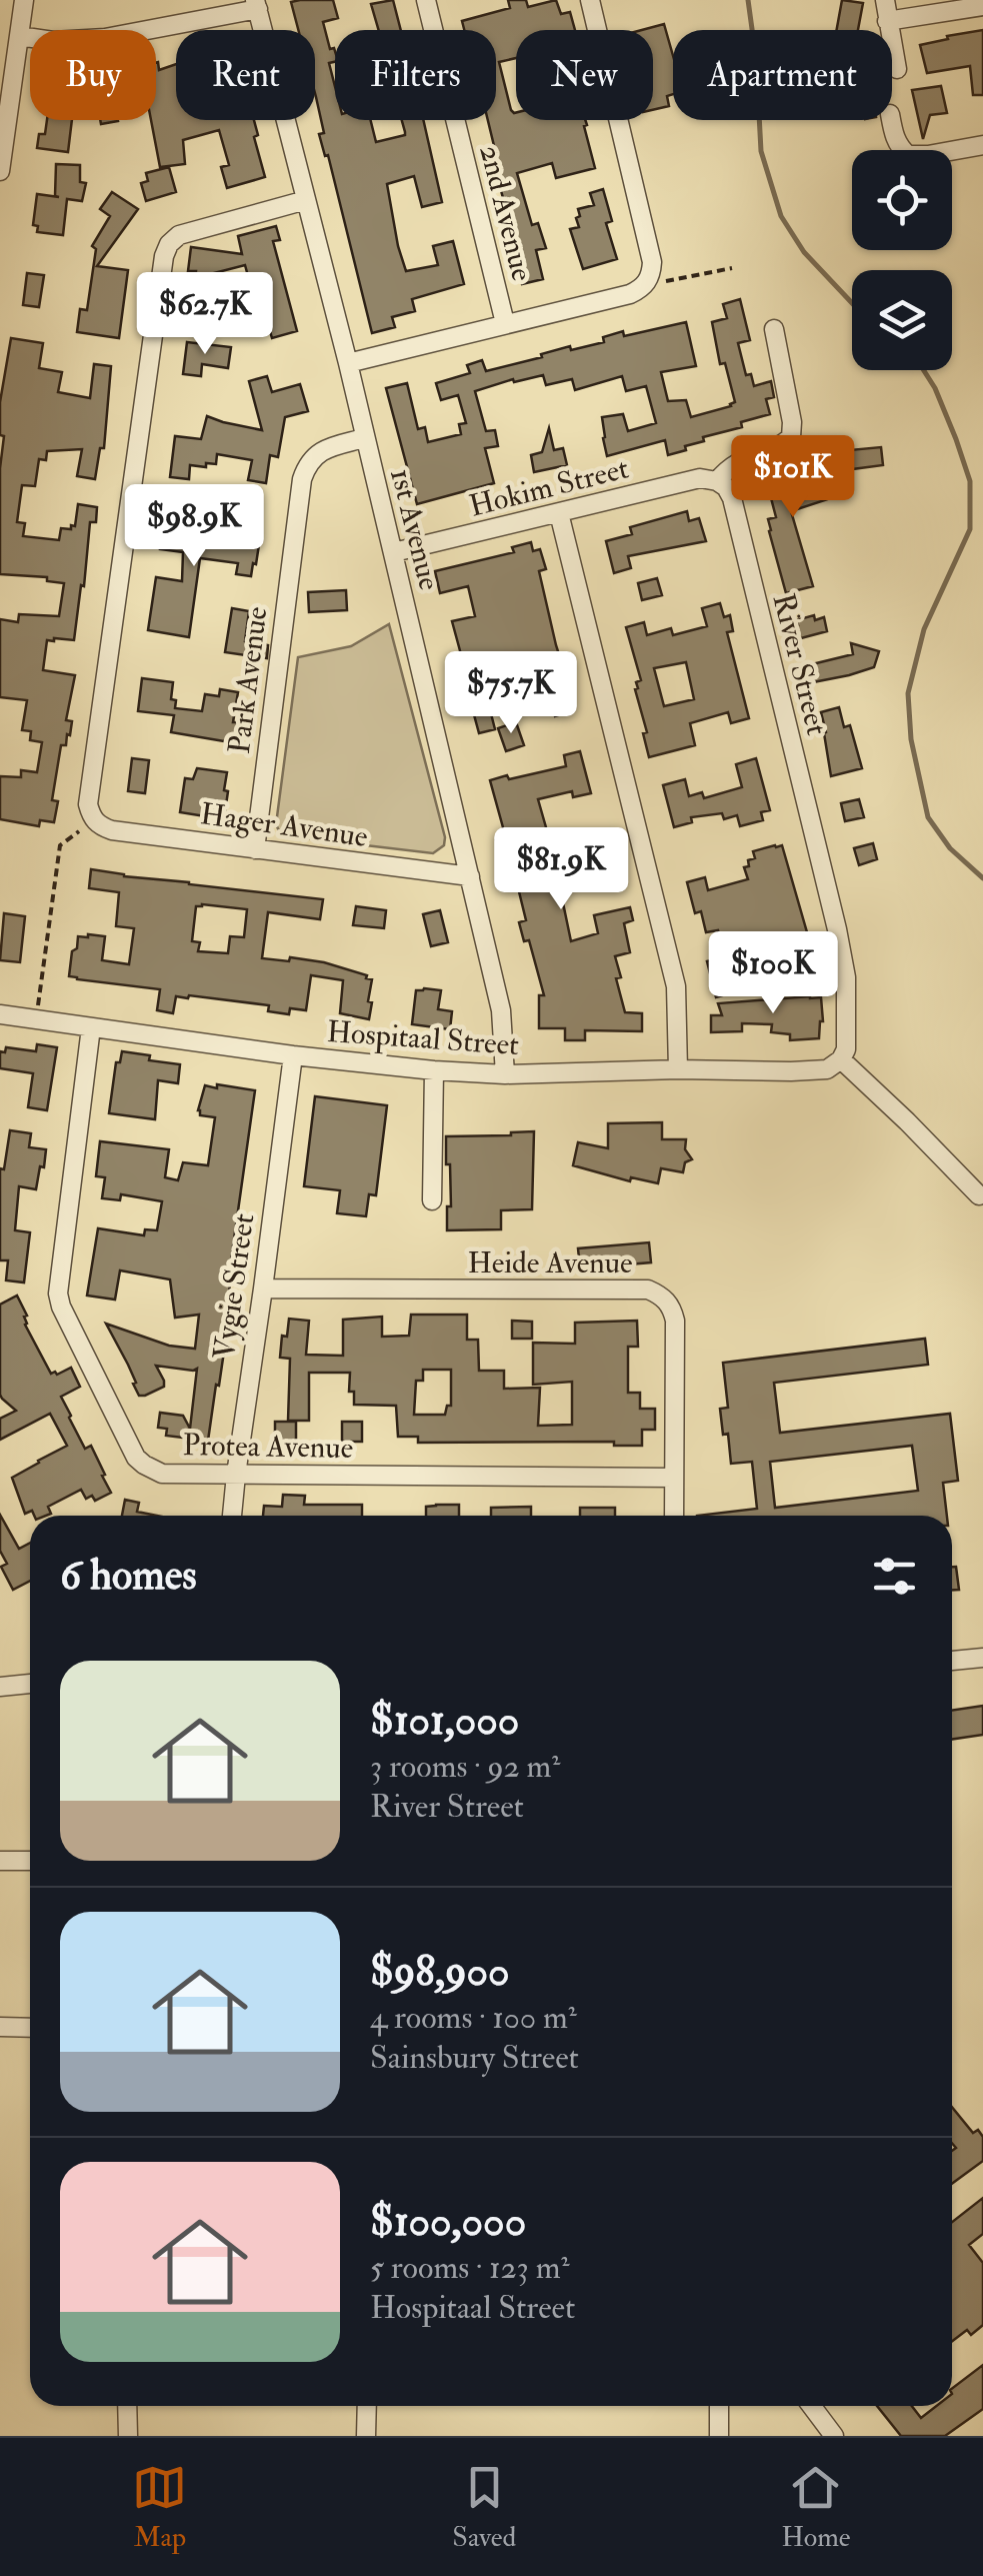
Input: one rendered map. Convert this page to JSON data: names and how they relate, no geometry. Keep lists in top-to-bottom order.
{
  "streets": {
    "street": [
      "2nd Avenue",
      "Hokim Street",
      "1st Avenue",
      "River Street",
      "Park Avenue",
      "Hager Avenue",
      "Hospitaal Street",
      "Heide Avenue",
      "Vygie Street",
      "Protea Avenue"
    ]
  },
  "crossings": [
    ["Hokim Street", "1st Avenue"],
    ["Hokim Street", "River Street"],
    ["1st Avenue", "Park Avenue"],
    ["1st Avenue", "Hager Avenue"],
    ["1st Avenue", "Hospitaal Street"],
    ["River Street", "Hospitaal Street"],
    ["Park Avenue", "Hager Avenue"],
    ["Hospitaal Street", "Vygie Street"],
    ["Hospitaal Street", "Protea Avenue"],
    ["Heide Avenue", "Vygie Street"],
    ["Heide Avenue", "Protea Avenue"],
    ["Vygie Street", "Protea Avenue"]
  ],
  "page": {
    "chip": [
      "Buy",
      "Rent",
      "Filters",
      "New",
      "Apartment"
    ],
    "price": [
      "$62.7K",
      "$101K",
      "$98.9K",
      "$75.7K",
      "$81.9K",
      "$100K"
    ],
    "heading": "6 homes",
    "list": [
      {
        "name": "$101,000",
        "note": "3 rooms · 92 m² · River Street"
      },
      {
        "name": "$98,900",
        "note": "4 rooms · 100 m² · Sainsbury Street"
      },
      {
        "name": "$100,000",
        "note": "5 rooms · 123 m² · Hospitaal Street"
      }
    ],
    "tabs": ["Map", "Saved", "Home"]
  }
}
